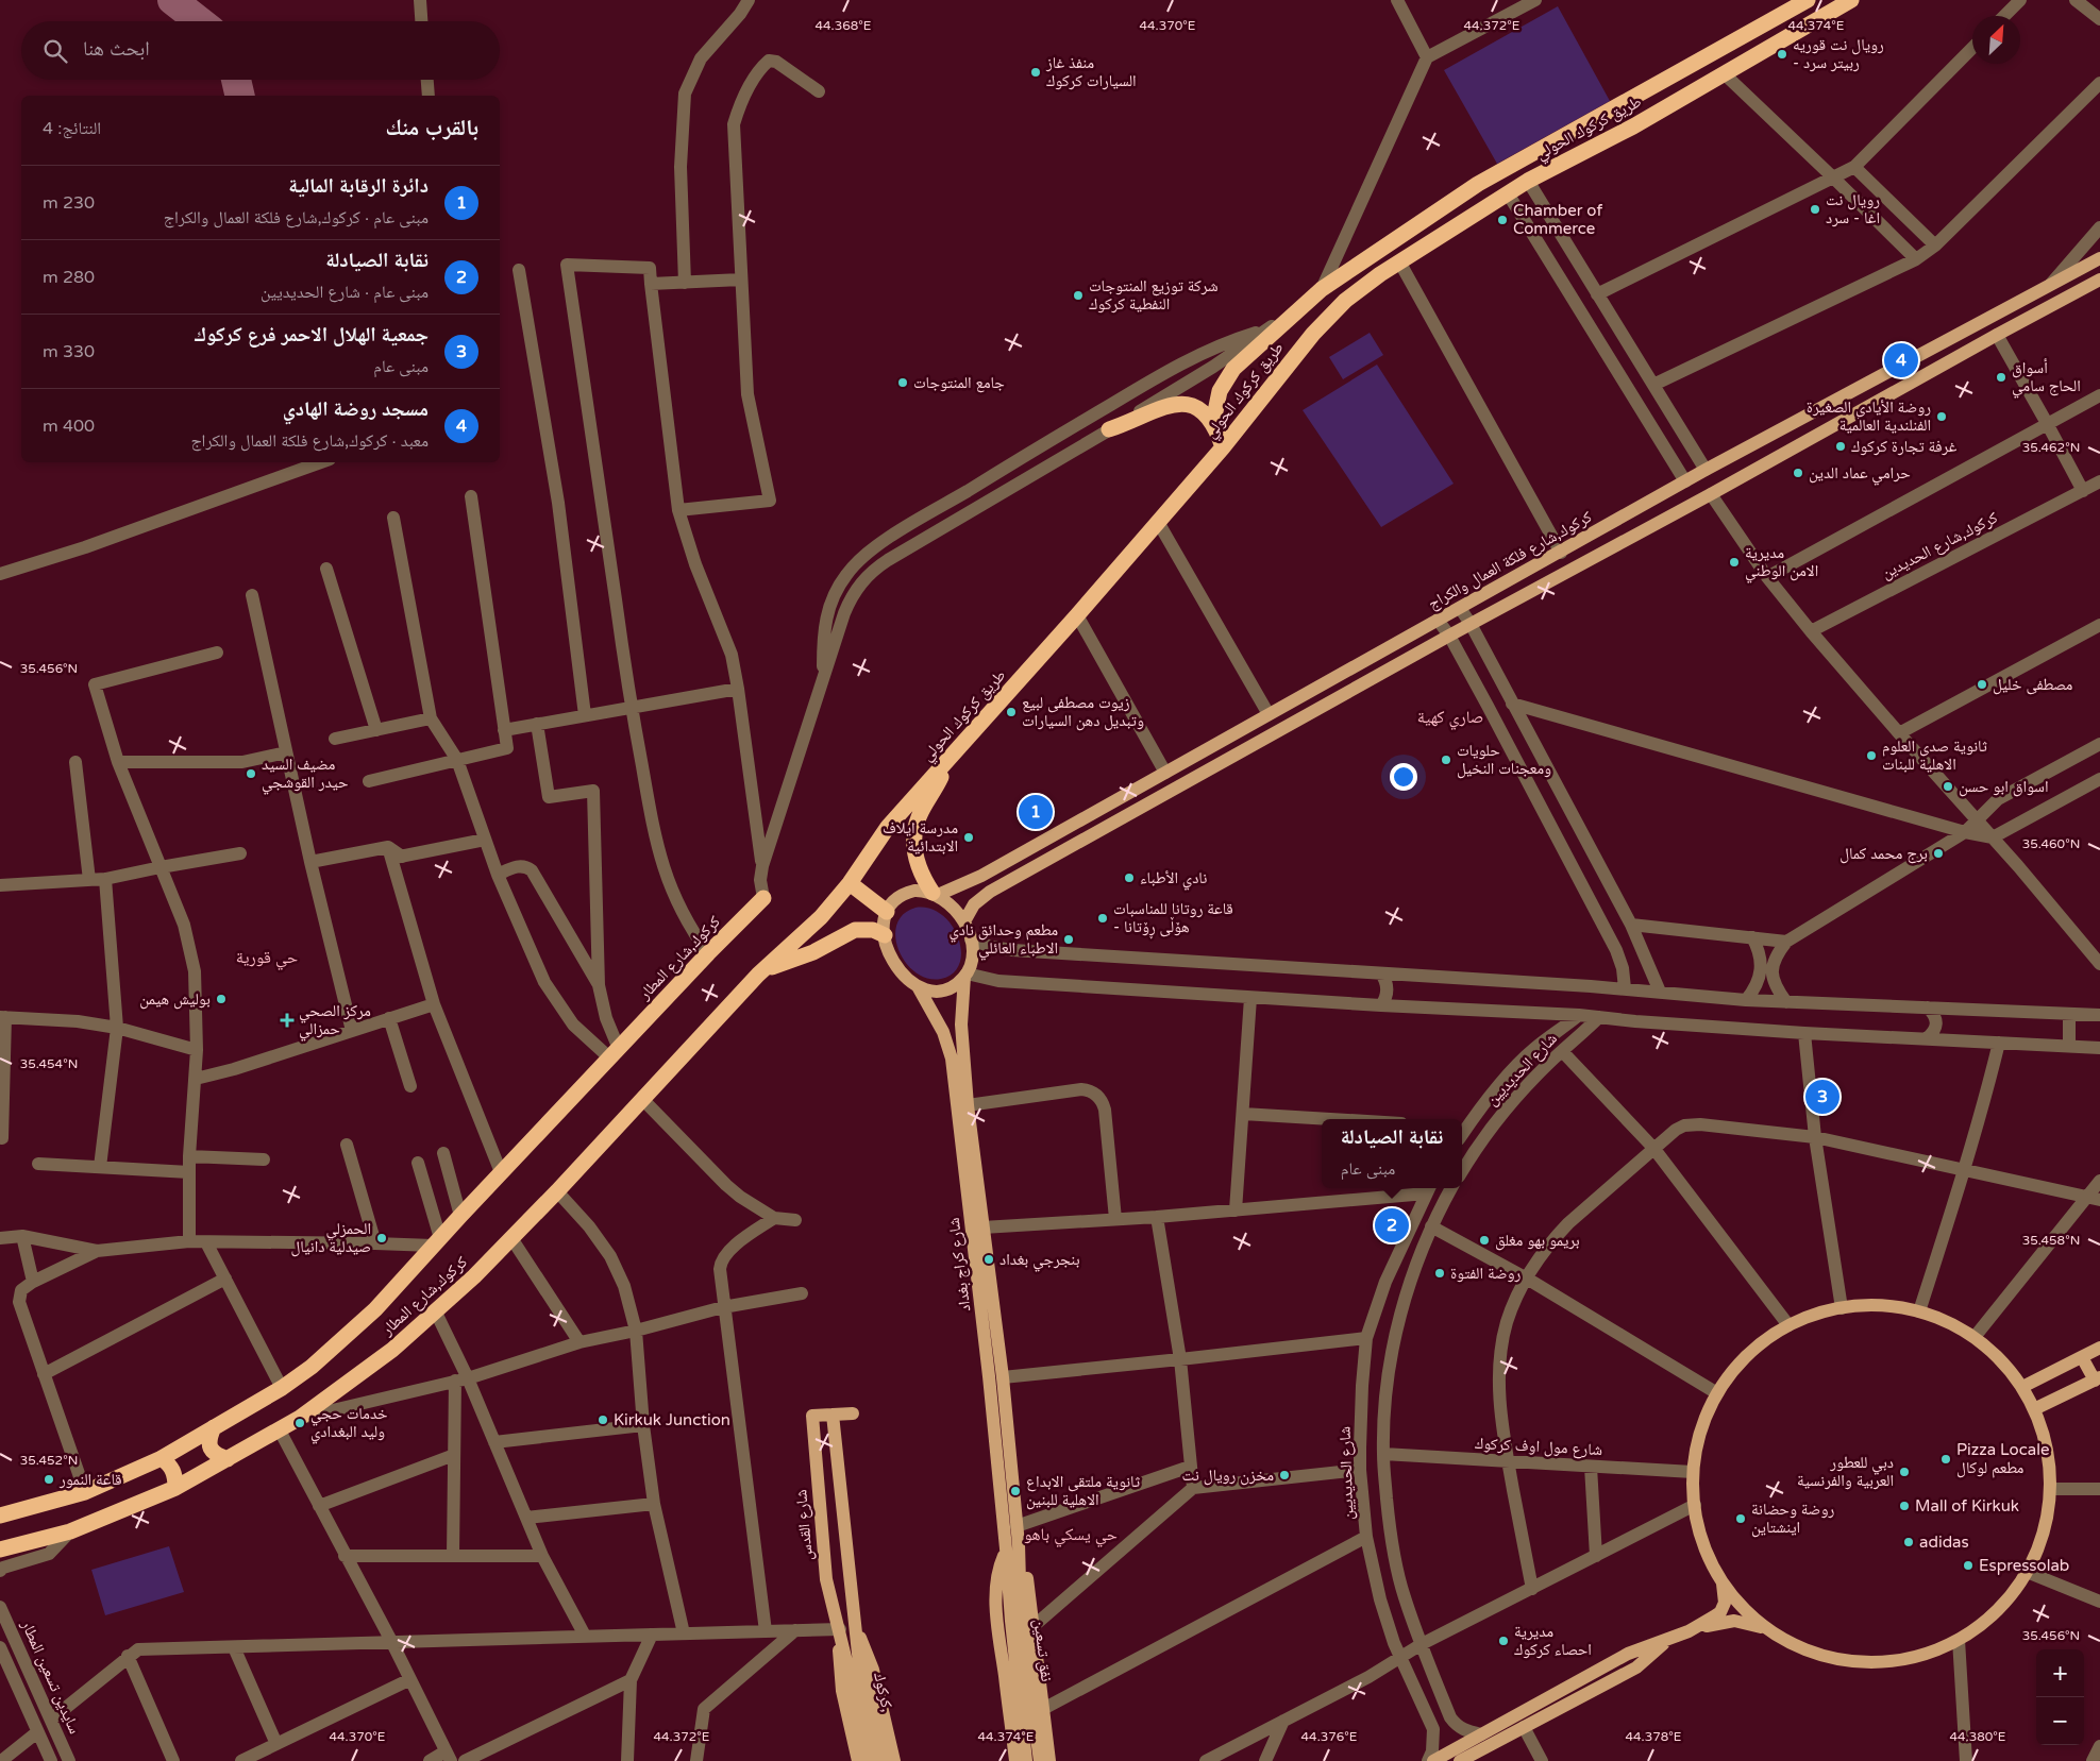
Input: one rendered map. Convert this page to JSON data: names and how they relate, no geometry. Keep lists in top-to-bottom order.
{
  "streets": {
    "highway": ["طريق كركوك الحولي", "كركوك,شارع المطار"],
    "main road": [
      "كركوك,شارع فلكة العمال والكراج",
      "شارع كراج بغداد",
      "شارع القدس",
      "نفق تسعين",
      "كركوك,"
    ],
    "street": [
      "كركوك,شارع الحديدين",
      "شارع الحديديين",
      "شارع مول اوف كركوك",
      "سايدين تسعين المطار"
    ]
  },
  "crossings": [
    ["طريق كركوك الحولي", "كركوك,شارع المطار"],
    ["كركوك,شارع فلكة العمال والكراج", "شارع كراج بغداد"],
    ["شارع كراج بغداد", "نفق تسعين"]
  ],
  "districts": ["صاري كهية", "حي قورية", "حي يسكي باهو"],
  "places": {
    "other": [
      "رويال نت قوريه - ربيتر سرد",
      "منفذ غاز السيارات كركوك",
      "رويال نت اغا - سرد",
      "Chamber of Commerce",
      "شركة توزيع المنتوجات النفطية كركوك",
      "أسواق الحاج سامي",
      "جامع المنتوجات",
      "روضة الأيادي الصغيرة الفنلندية العالمية",
      "غرفة تجارة كركوك",
      "حرامي عماد الدين",
      "مديرية الامن الوطني",
      "مصطفى خليل",
      "زيوت مصطفى لبيع وتبديل دهن السيارات",
      "ثانوية صدى العلوم الاهلية للبنات",
      "حلويات ومعجنات النخيل",
      "مضيف السيد حيدر القوشجي",
      "اسواق ابو حسن",
      "مدرسة ايلاف الابتدائية",
      "برج محمد كمال",
      "نادي الأطباء",
      "قاعة روتانا للمناسبات - هۆڵی ڕۆتانا",
      "مطعم وحدائق نادي الاطباء العائلي",
      "بوليش هيمن",
      "الحمزلي صيدلية دانيال",
      "بريمو بهو مغلق",
      "بنجرجي بغداد",
      "روضة الفتوة",
      "Kirkuk Junction",
      "خدمات حجي وليد البغدادي",
      "Pizza Locale مطعم لوكال",
      "دبي للعطور العربية والفرنسية",
      "مخزن رويال نت",
      "قاعة النمور",
      "ثانوية ملتقى الابداع الاهلية للبنين",
      "Mall of Kirkuk",
      "روضة وحضانة اينشتاين",
      "adidas",
      "Espressolab",
      "مديرية احصاء كركوك"
    ],
    "health": ["مركز الصحي حمزالي"]
  },
  "north": "top right",
  "page": {
    "search": "ابحث هنا",
    "heading": ["بالقرب منك", "النتائج: 4"],
    "list": [
      {
        "mark": "1",
        "name": "دائرة الرقابة المالية",
        "note": "مبنى عام · كركوك,شارع فلكة العمال والكراج",
        "value": "230 m"
      },
      {
        "mark": "2",
        "name": "نقابة الصيادلة",
        "note": "مبنى عام · شارع الحديديين",
        "value": "280 m"
      },
      {
        "mark": "3",
        "name": "جمعية الهلال الاحمر فرع كركوك",
        "note": "مبنى عام",
        "value": "330 m"
      },
      {
        "mark": "4",
        "name": "مسجد روضة الهادي",
        "note": "معبد · كركوك,شارع فلكة العمال والكراج",
        "value": "400 m"
      }
    ],
    "pins": [
      "4",
      "1",
      "3",
      "2"
    ],
    "popup": ["نقابة الصيادلة", "مبنى عام"],
    "map_buttons": ["+", "−"]
  },
  "coordinates": [
    "44.368°E",
    "44.370°E",
    "44.372°E",
    "44.374°E",
    "35.462°N",
    "35.456°N",
    "35.460°N",
    "35.454°N",
    "35.458°N",
    "35.452°N",
    "44.376°E",
    "44.378°E",
    "44.380°E"
  ]
}
